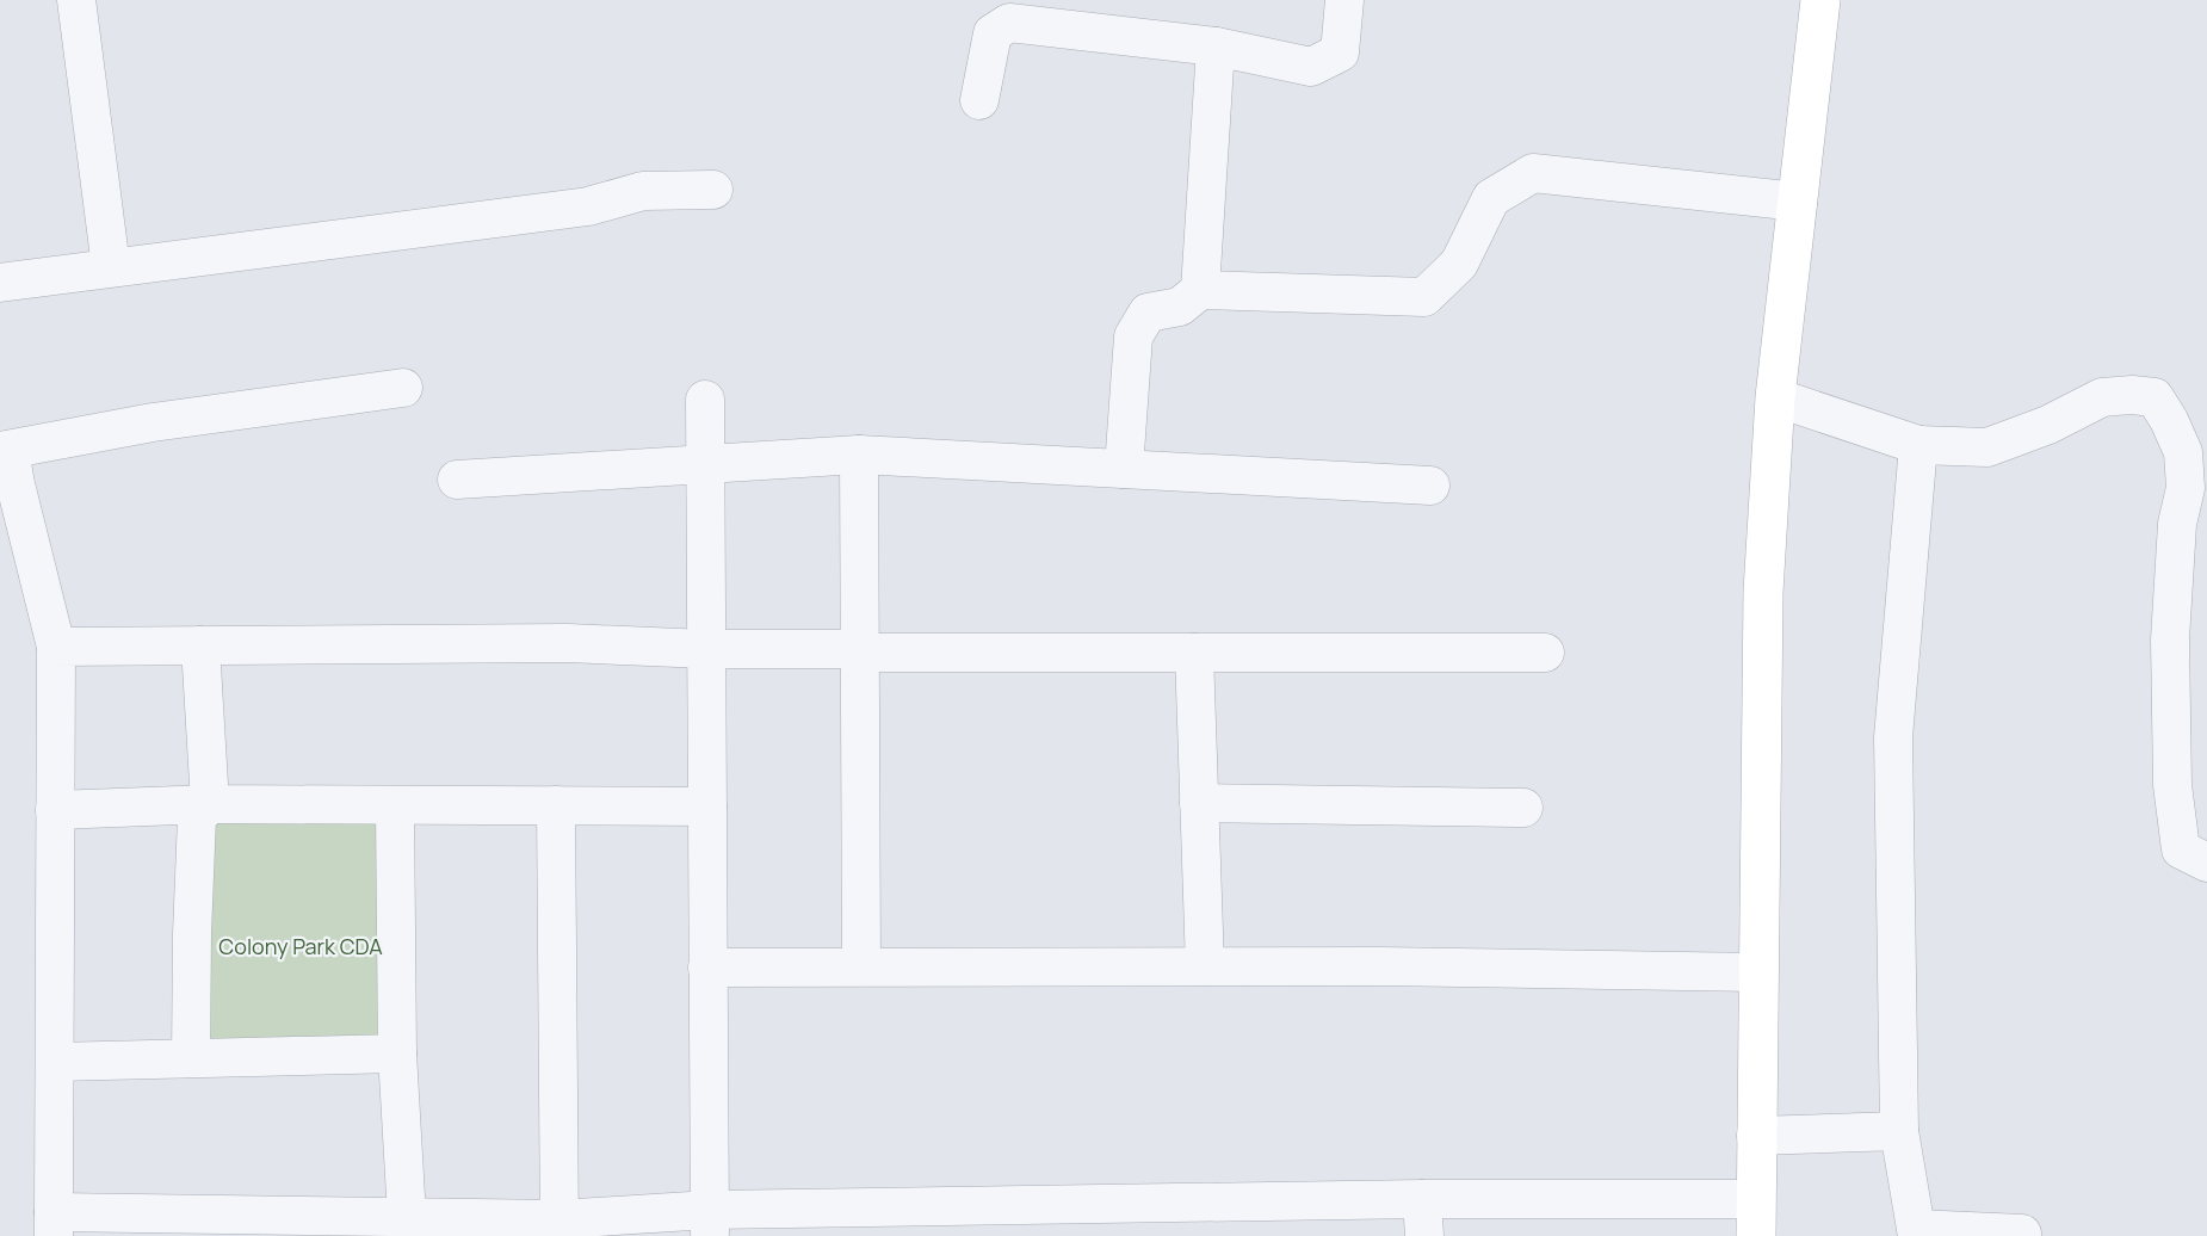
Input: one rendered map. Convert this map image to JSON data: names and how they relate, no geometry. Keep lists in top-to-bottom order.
{
  "parks": ["Colony Park CDA"]
}
